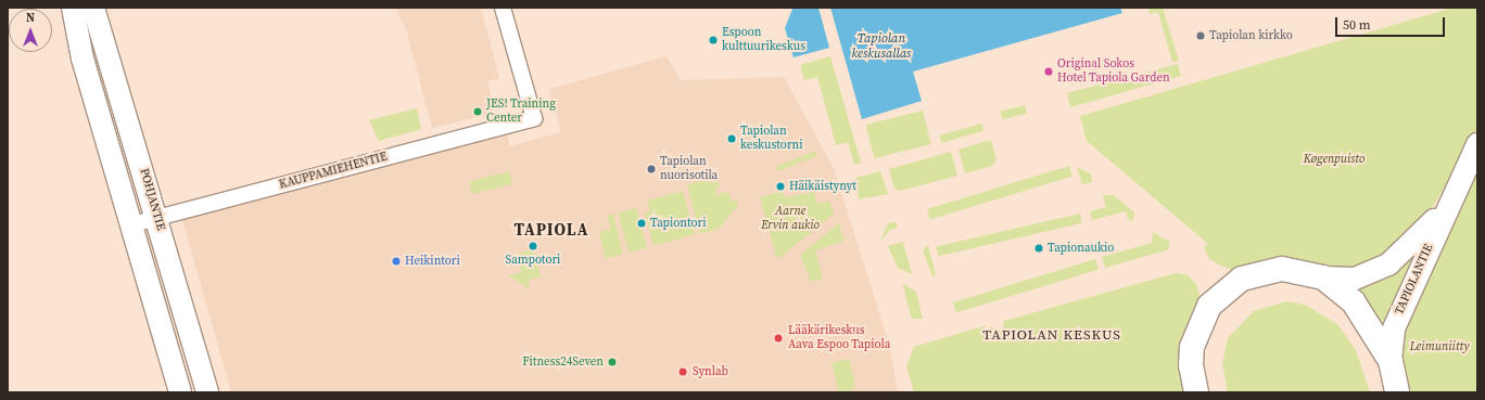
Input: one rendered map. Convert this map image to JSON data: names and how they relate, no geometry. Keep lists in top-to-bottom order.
{
  "streets": {
    "main road": ["POHJANTIE", "TAPIOLANTIE"],
    "street": ["KAUPPAMIEHENTIE"]
  },
  "crossings": [
    ["KAUPPAMIEHENTIE", "POHJANTIE"]
  ],
  "districts": ["TAPIOLA", "TAPIOLAN KESKUS"],
  "water": ["Tapiolan keskusallas"],
  "parks": ["Køgenpuisto", "Aarne Ervin aukio", "Leimuniitty"],
  "places": [
    "Tapiolan kirkko",
    "Espoon kulttuurikeskus",
    "Original Sokos Hotel Tapiola Garden",
    "JES! Training Center",
    "Tapiolan keskustorni",
    "Tapiolan nuorisotila",
    "Häikäistynyt",
    "Tapiontori",
    "Sampotori",
    "Tapionaukio",
    "Heikintori",
    "Lääkärikeskus Aava Espoo Tapiola",
    "Fitness24Seven",
    "Synlab"
  ],
  "scale_bar": "50 m",
  "north": "top"
}
